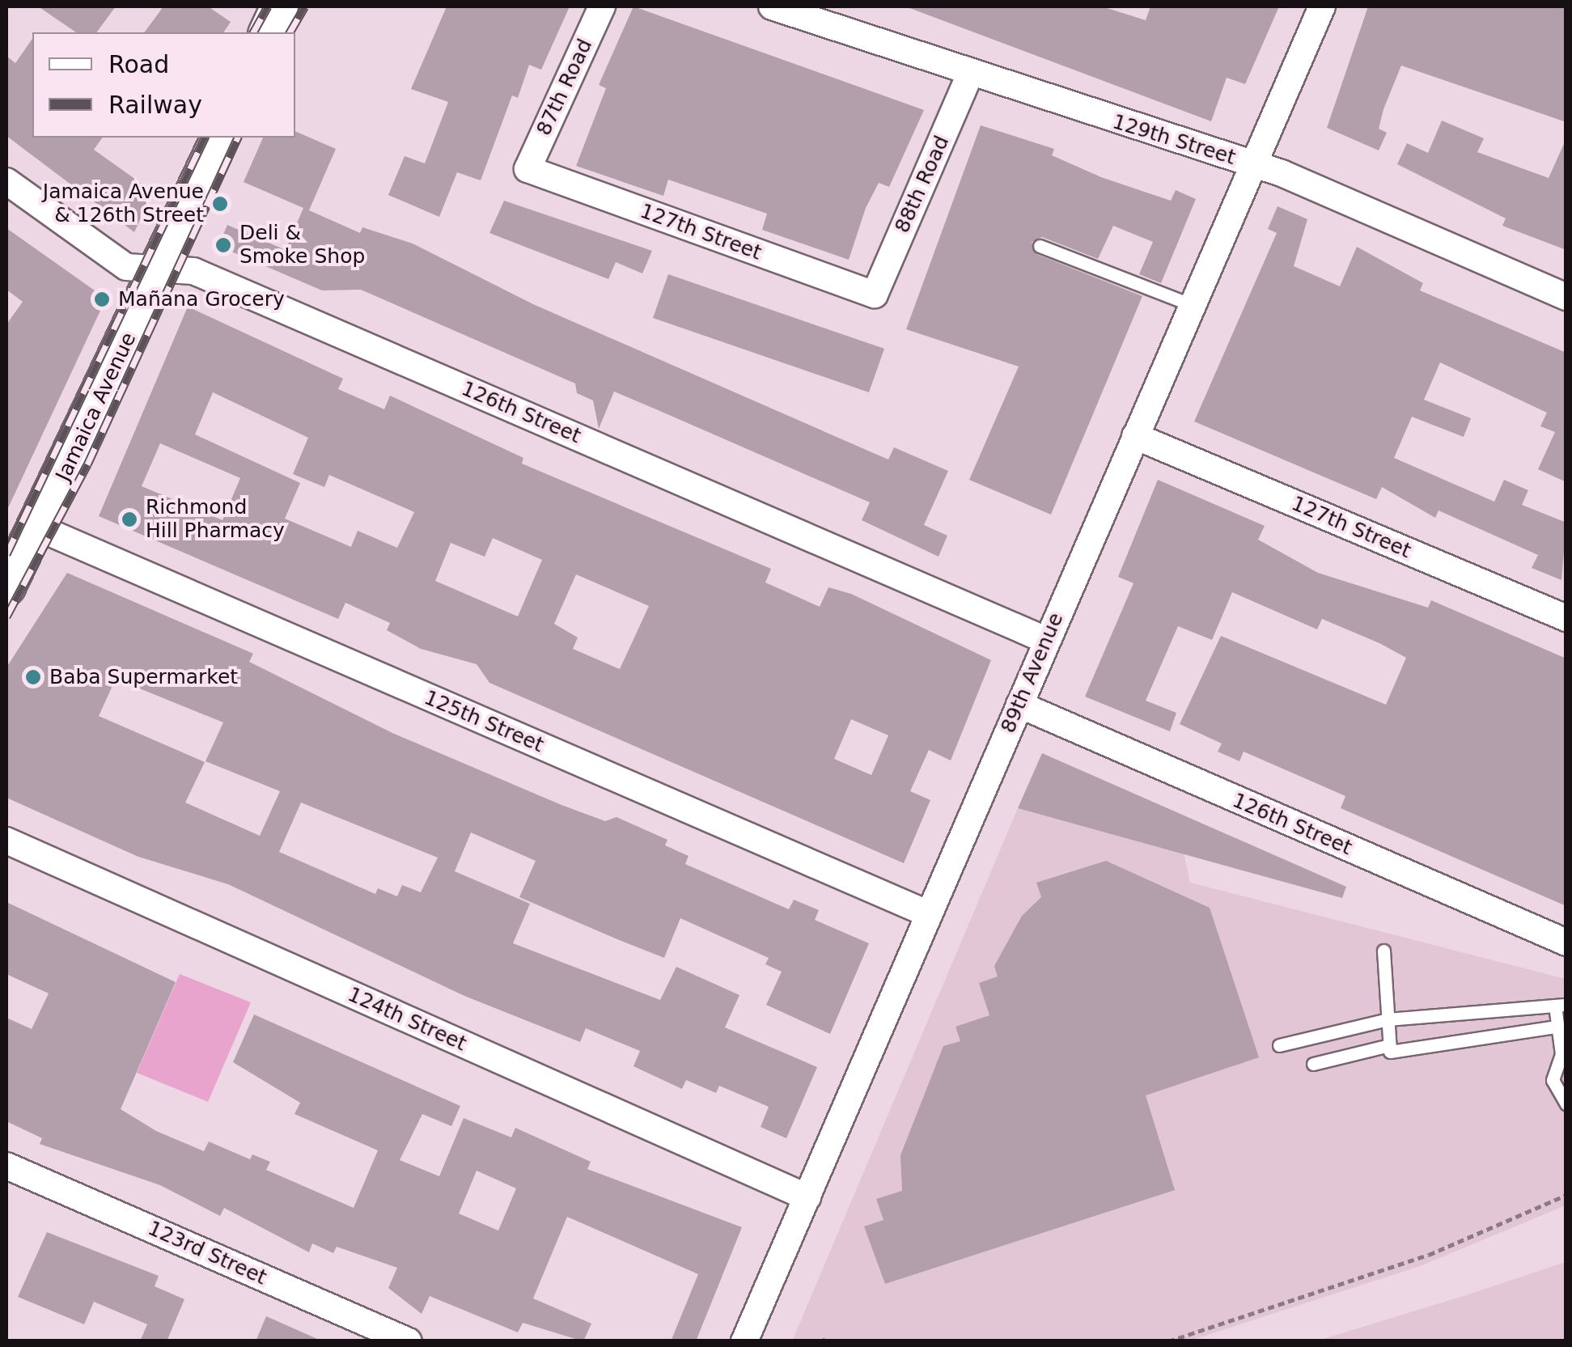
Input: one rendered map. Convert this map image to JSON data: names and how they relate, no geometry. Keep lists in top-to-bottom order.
{
  "streets": {
    "main road": ["Jamaica Avenue"],
    "street": [
      "87th Road",
      "129th Street",
      "88th Road",
      "127th Street",
      "126th Street",
      "89th Avenue",
      "125th Street",
      "124th Street",
      "123rd Street"
    ]
  },
  "crossings": [
    ["87th Road", "127th Street"],
    ["129th Street", "88th Road"],
    ["129th Street", "89th Avenue"],
    ["88th Road", "127th Street"],
    ["127th Street", "89th Avenue"],
    ["Jamaica Avenue", "126th Street"],
    ["Jamaica Avenue", "125th Street"],
    ["126th Street", "89th Avenue"],
    ["89th Avenue", "125th Street"],
    ["89th Avenue", "124th Street"]
  ],
  "places": [
    "Jamaica Avenue & 126th Street",
    "Deli & Smoke Shop",
    "Mañana Grocery",
    "Richmond Hill Pharmacy",
    "Baba Supermarket"
  ],
  "legend": ["Road", "Railway"]
}
